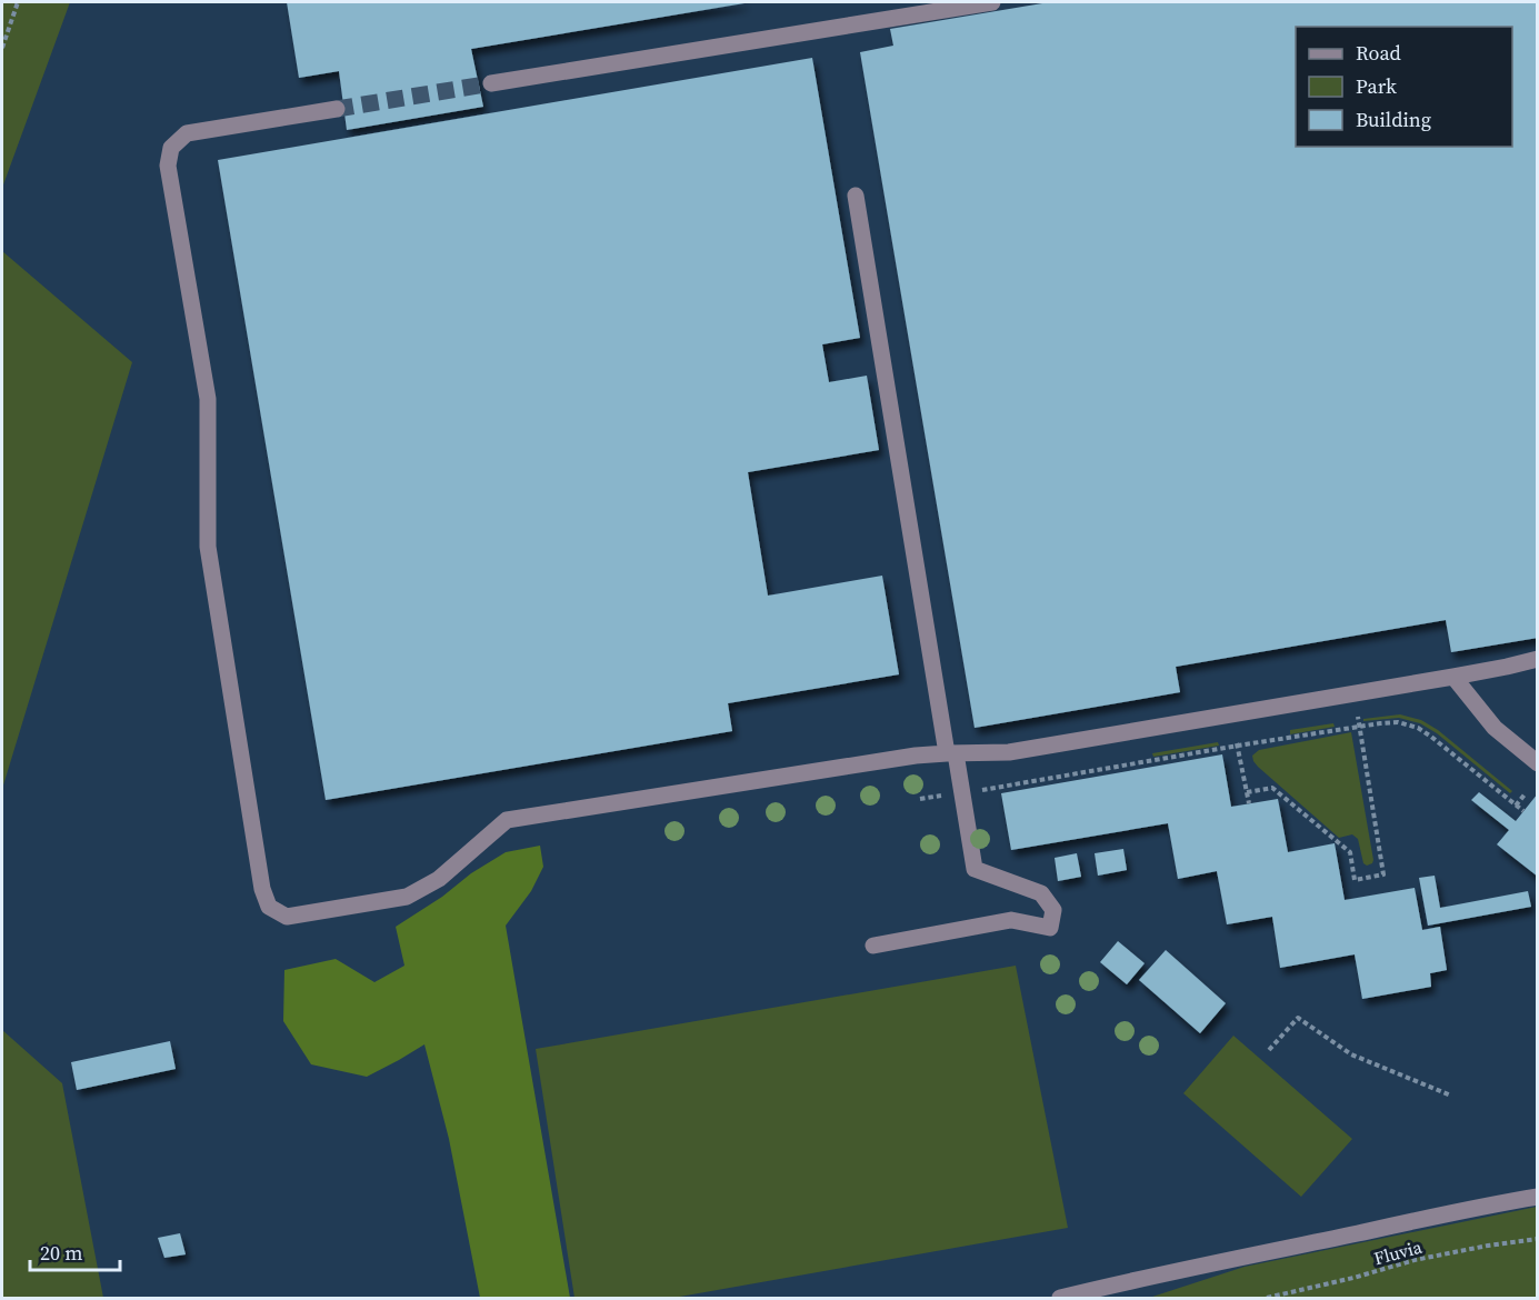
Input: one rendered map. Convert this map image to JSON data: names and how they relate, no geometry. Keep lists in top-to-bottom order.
{
  "streets": {
    "path": ["Fluvia"]
  },
  "legend": ["Road", "Park", "Building"],
  "scale_bar": "20 m"
}
